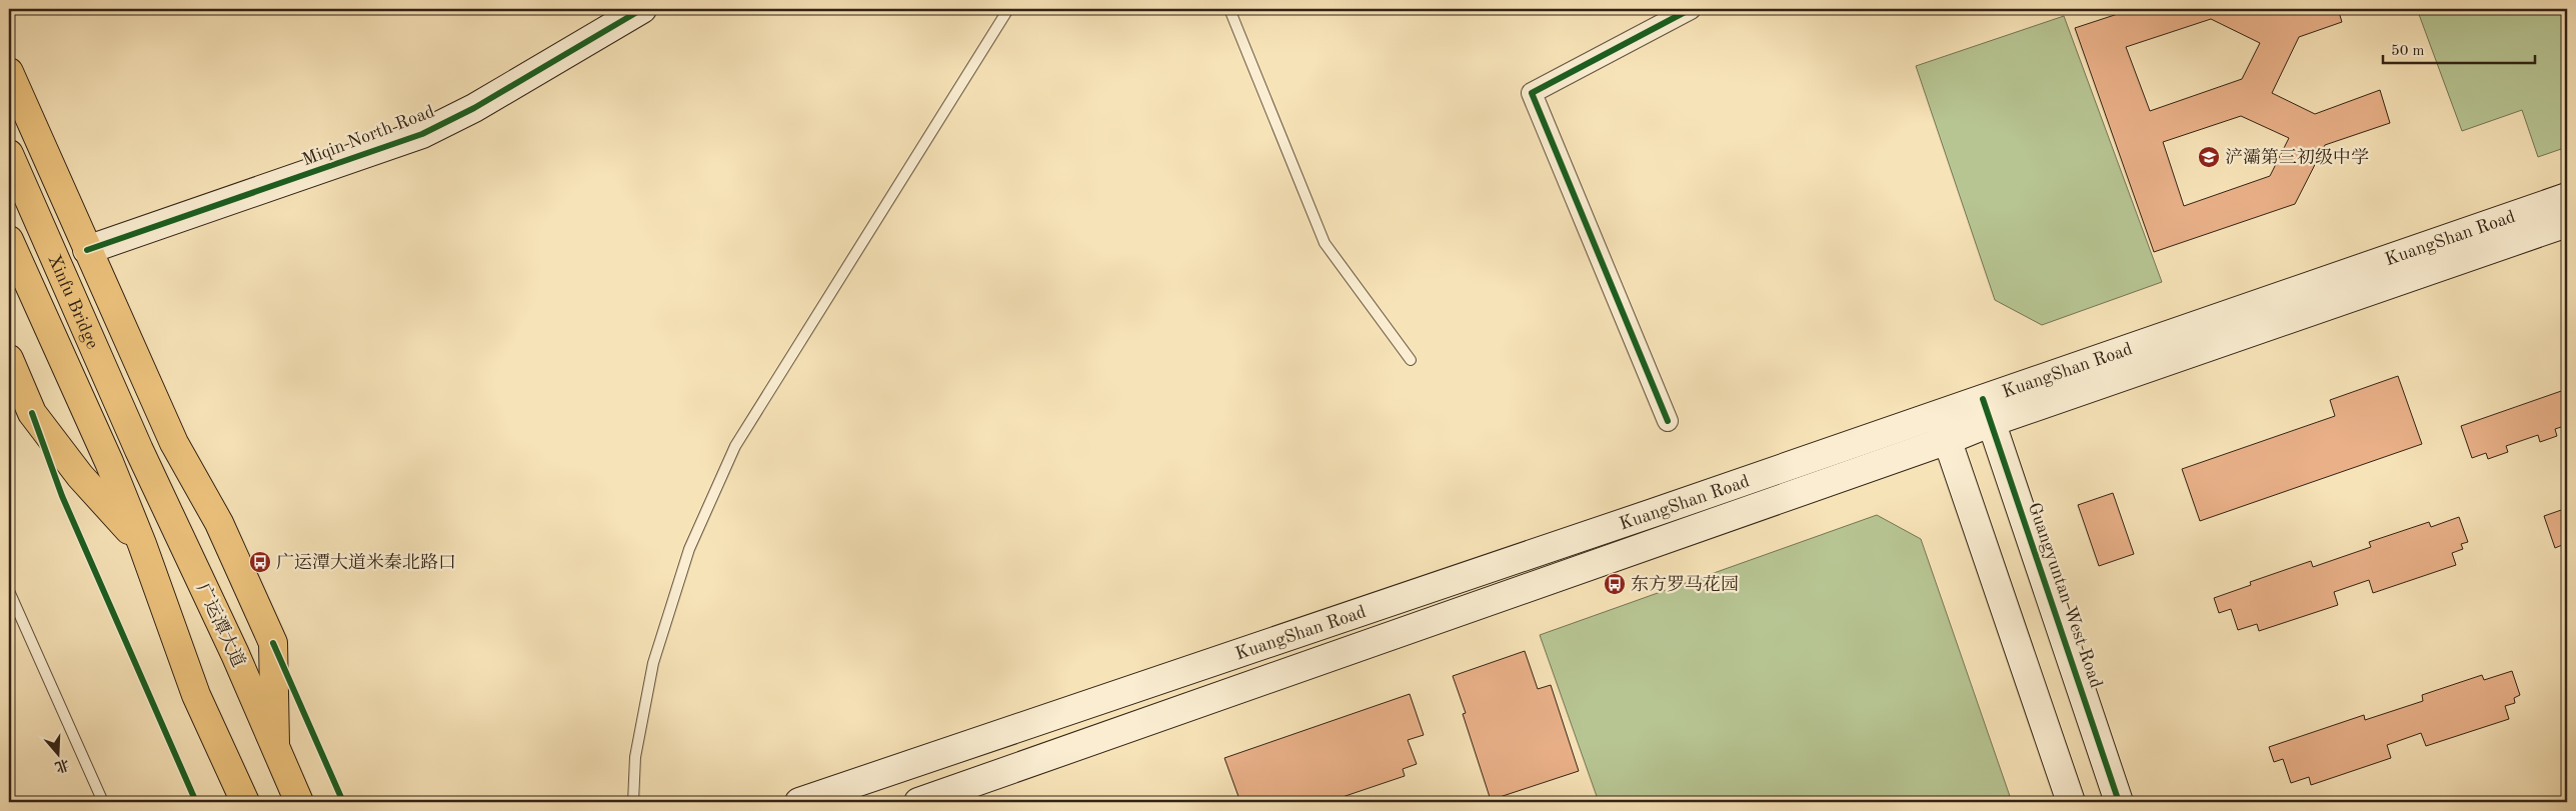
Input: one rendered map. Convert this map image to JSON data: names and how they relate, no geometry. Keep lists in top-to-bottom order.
{
  "streets": {
    "main road": [
      "Miqin North Road",
      "KuangShan Road",
      "Xinfu Bridge",
      "Guangyuntan West Road",
      "广运潭大道"
    ]
  },
  "crossings": [
    ["KuangShan Road", "Guangyuntan West Road"],
    ["Xinfu Bridge", "广运潭大道"]
  ],
  "places": {
    "school or university": ["浐灞第三初级中学"],
    "bus stop": ["广运潭大道米秦北路口", "东方罗马花园"]
  },
  "scale_bar": "50 m",
  "north": "bottom"
}
